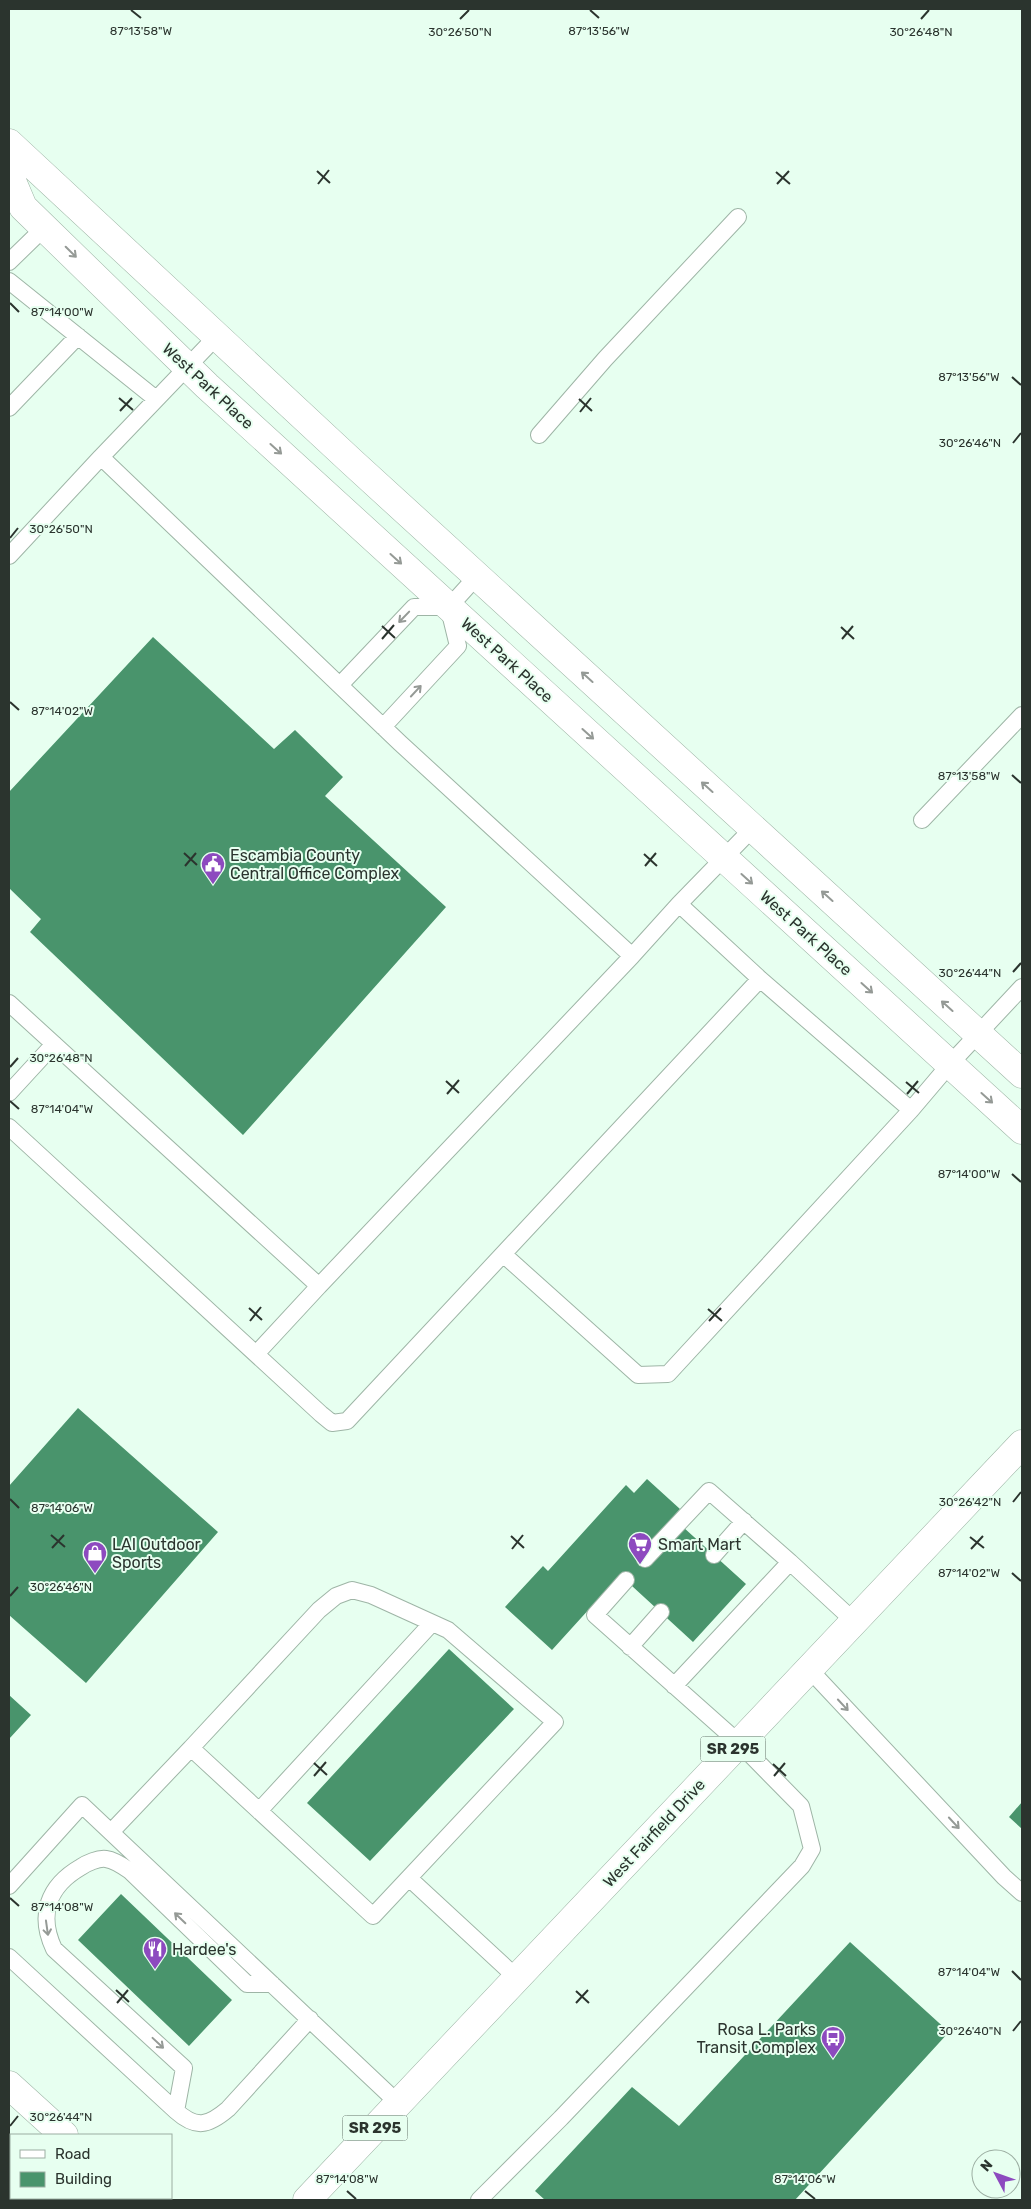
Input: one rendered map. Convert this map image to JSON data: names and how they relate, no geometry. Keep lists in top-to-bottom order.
{
  "streets": {
    "street": ["West Park Place", "SR 295", "West Fairfield Drive"]
  },
  "places": {
    "public building": ["Escambia County Central Office Complex"],
    "supermarket": ["Smart Mart"],
    "shop": ["LAI Outdoor Sports"],
    "restaurant": ["Hardee's"],
    "bus stop": ["Rosa L. Parks Transit Complex"]
  },
  "legend": ["Road", "Building"],
  "north": "top left",
  "coordinates": [
    "87°13'56\"W",
    "87°13'58\"W",
    "30°26'50\"N",
    "30°26'48\"N",
    "87°14'00\"W",
    "30°26'46\"N",
    "87°14'02\"W",
    "30°26'44\"N",
    "87°14'04\"W",
    "30°26'42\"N",
    "87°14'06\"W",
    "87°14'08\"W",
    "30°26'40\"N"
  ]
}
